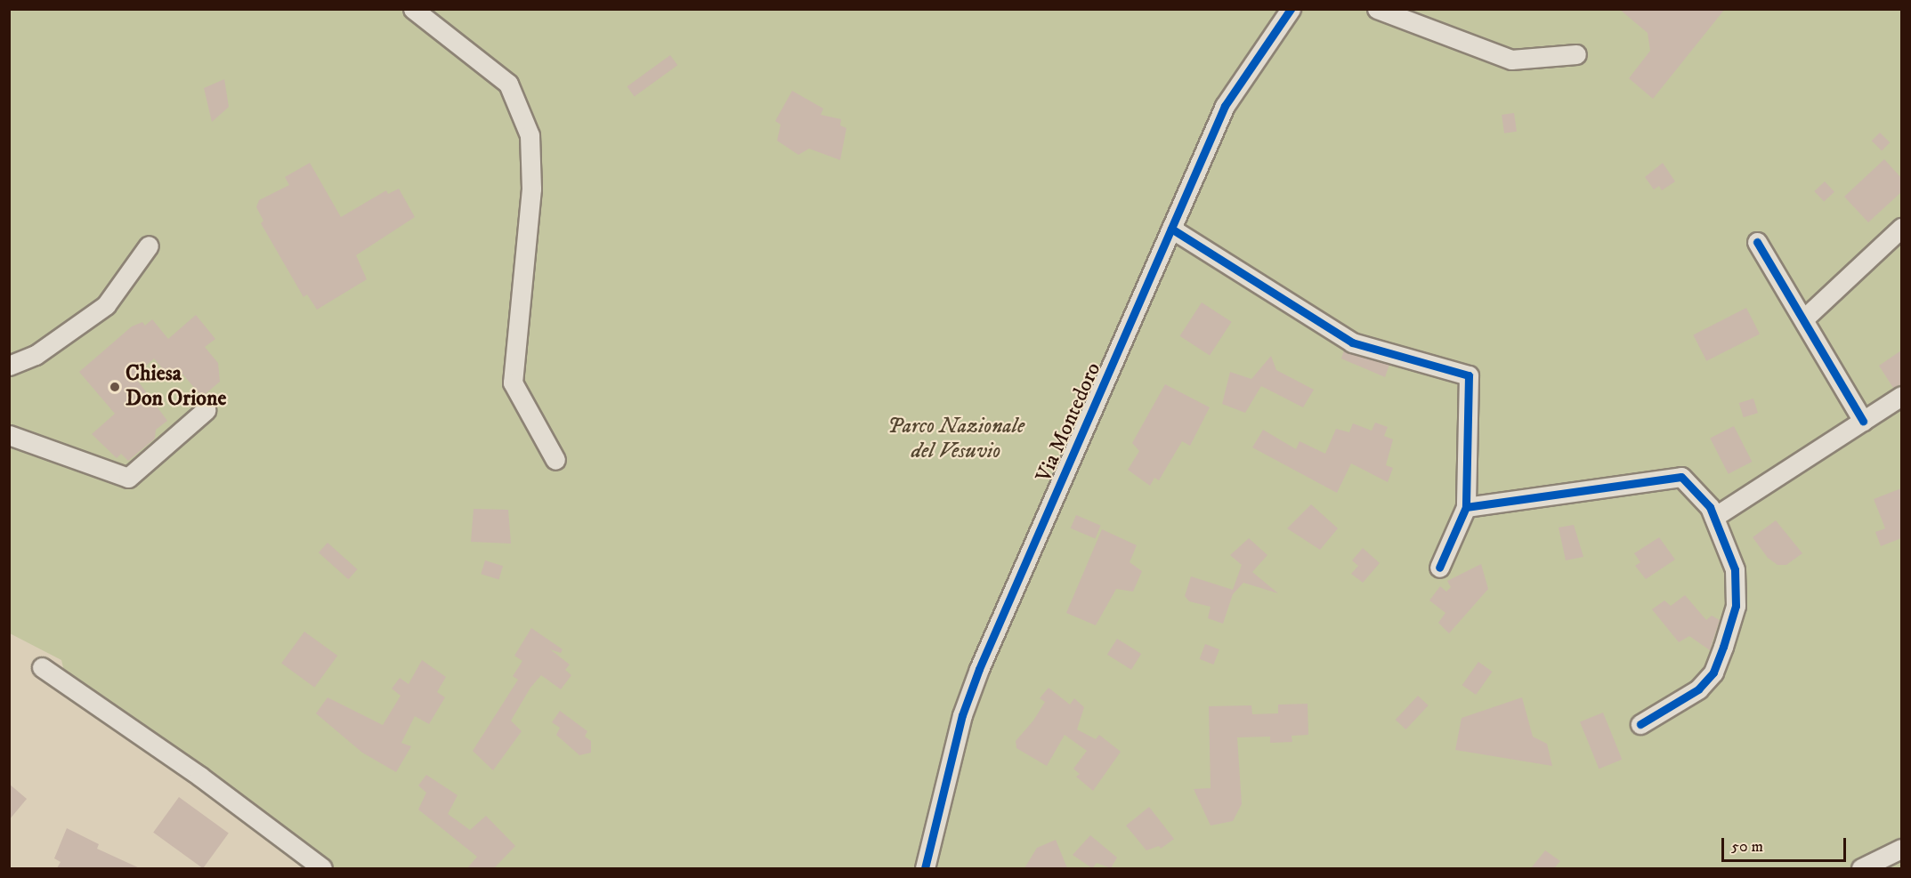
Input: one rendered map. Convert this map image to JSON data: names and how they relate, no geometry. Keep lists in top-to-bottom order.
{
  "streets": {
    "street": ["Via Montedoro"]
  },
  "parks": ["Parco Nazionale del Vesuvio"],
  "places": ["Chiesa Don Orione"],
  "scale_bar": "50 m"
}
